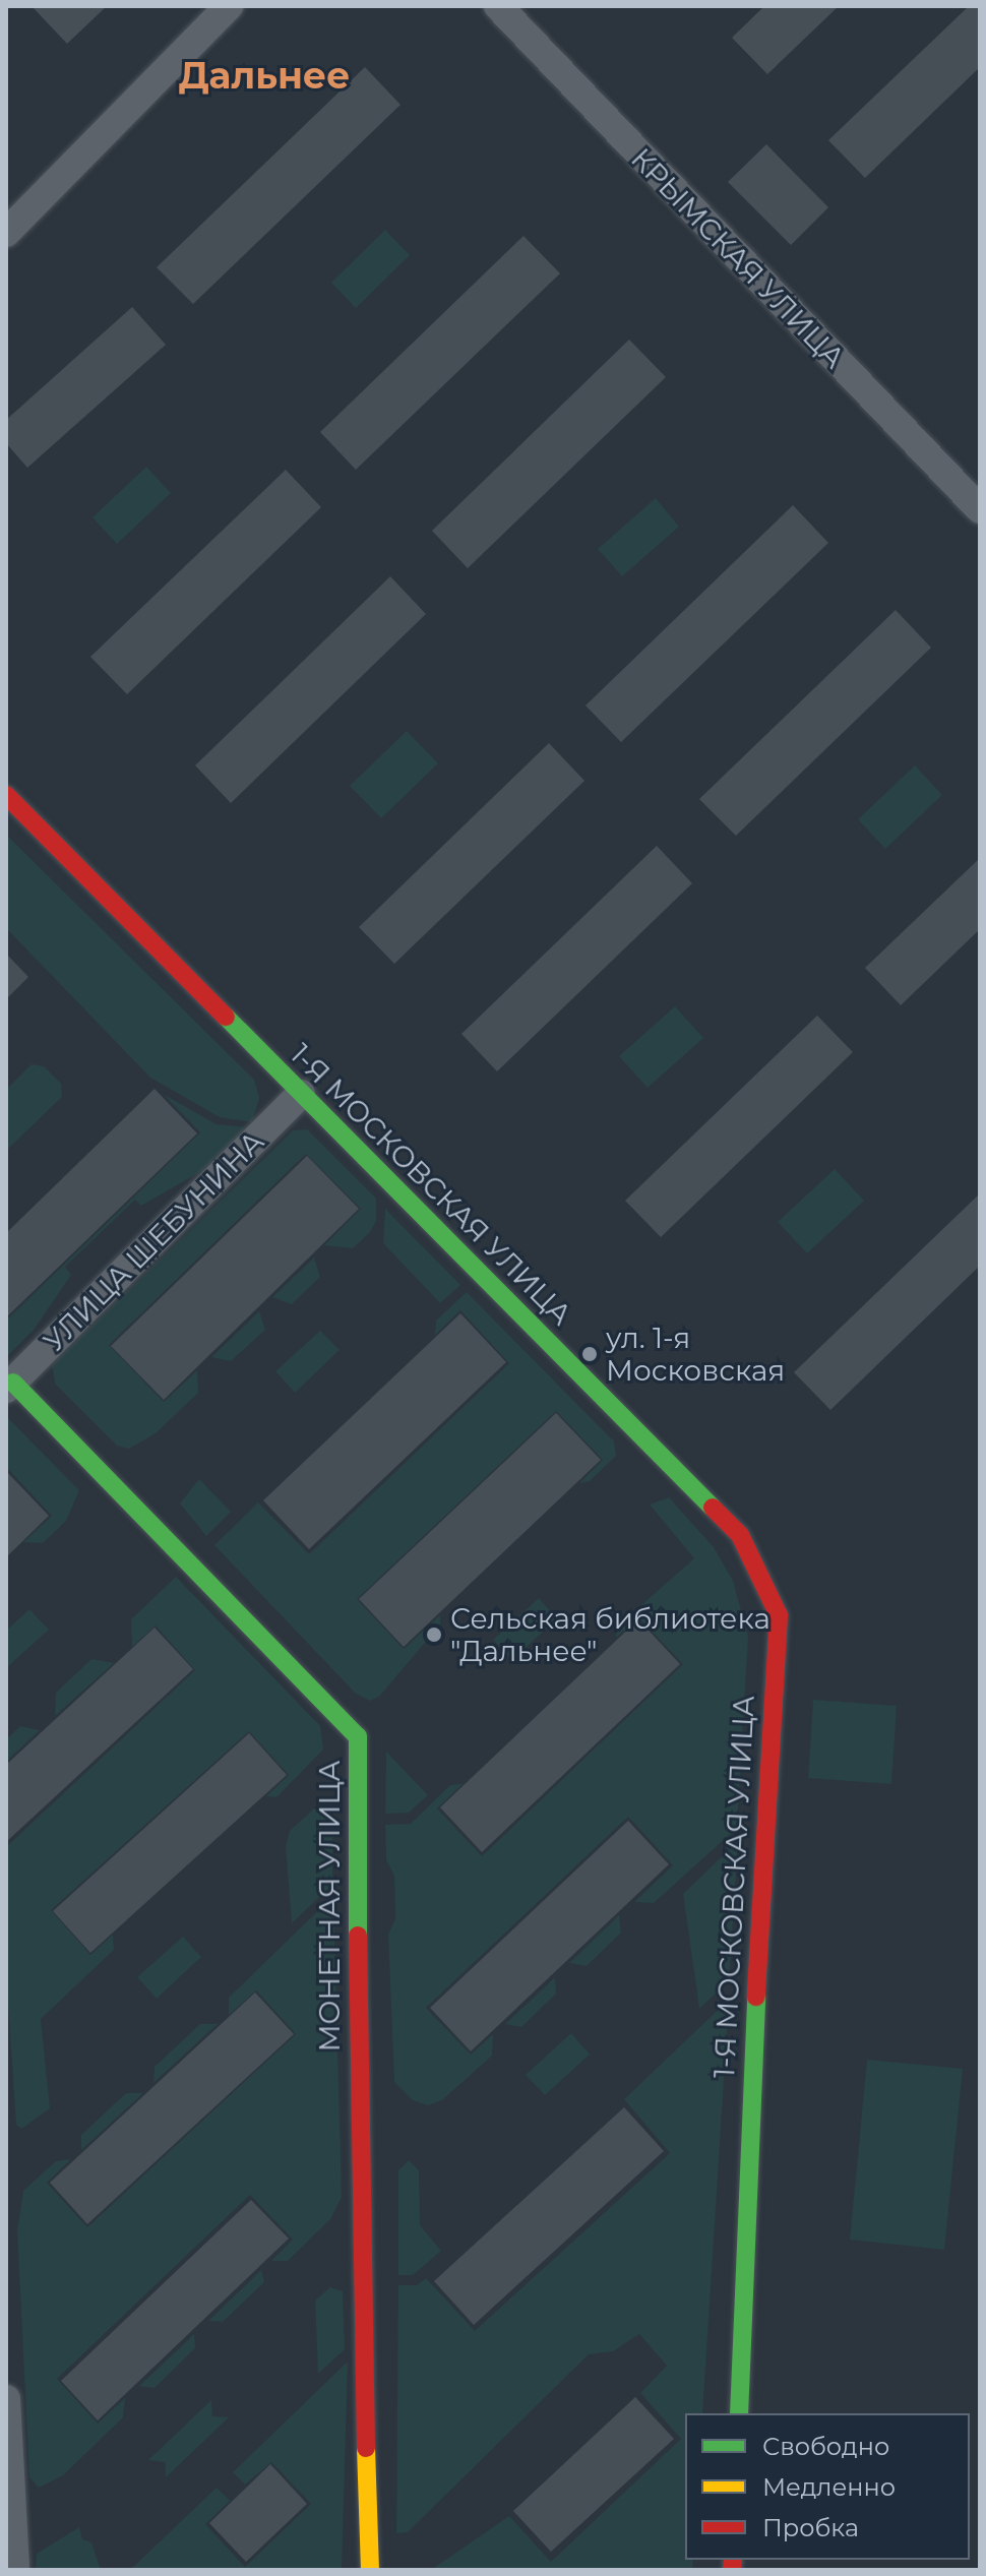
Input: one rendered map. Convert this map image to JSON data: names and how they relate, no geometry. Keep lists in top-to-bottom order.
{
  "streets": {
    "street": [
      "КРЫМСКАЯ УЛИЦА",
      "1-Я МОСКОВСКАЯ УЛИЦА",
      "УЛИЦА ШЕБУНИНА",
      "МОНЕТНАЯ УЛИЦА"
    ]
  },
  "crossings": [
    ["1-Я МОСКОВСКАЯ УЛИЦА", "УЛИЦА ШЕБУНИНА"],
    ["УЛИЦА ШЕБУНИНА", "МОНЕТНАЯ УЛИЦА"]
  ],
  "districts": ["Дальнее"],
  "places": ["ул. 1-я Московская", "Сельская библиотека \"Дальнее\""],
  "legend": ["Свободно", "Медленно", "Пробка"]
}
